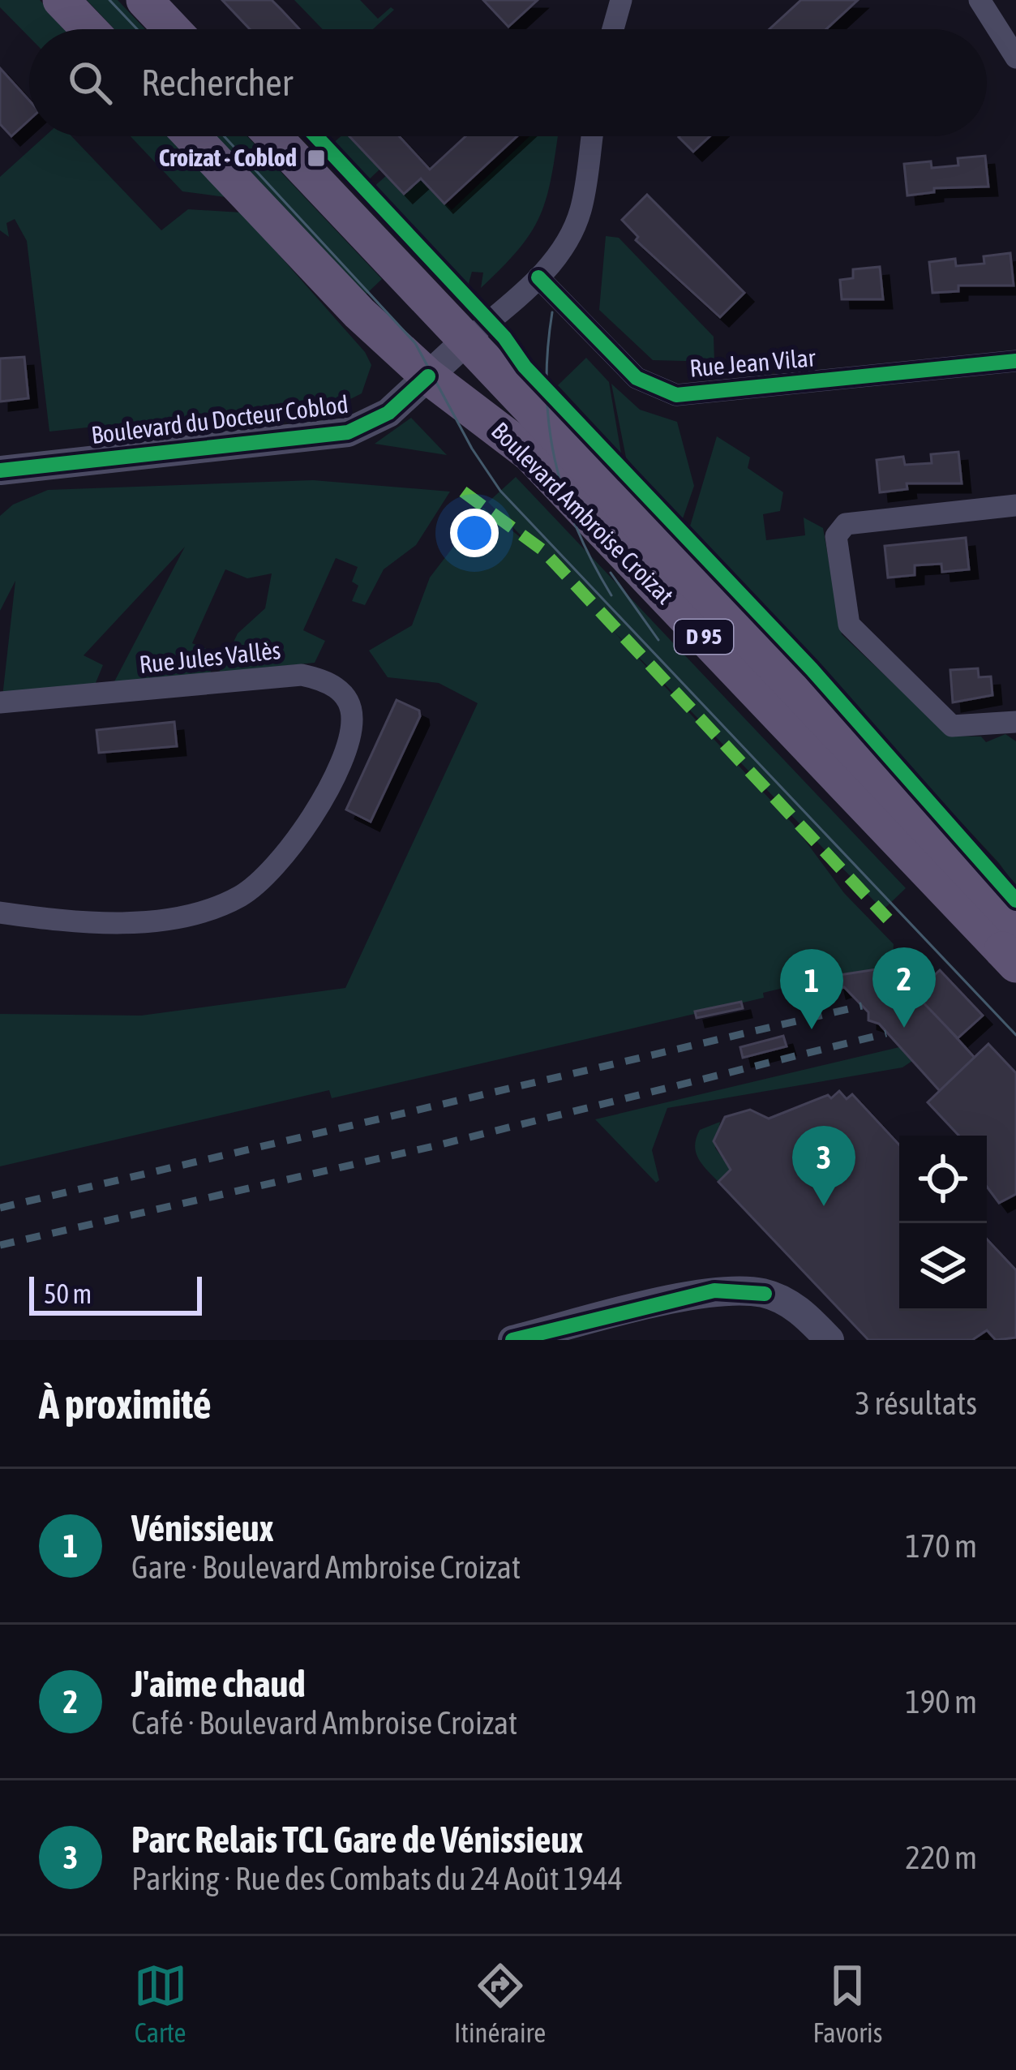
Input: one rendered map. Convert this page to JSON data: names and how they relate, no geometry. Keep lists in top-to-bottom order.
{
  "streets": {
    "main road": ["Boulevard Ambroise Croizat", "D 95"],
    "street": ["Rue Jean Vilar", "Boulevard du Docteur Coblod", "Rue Jules Vallès"]
  },
  "crossings": [
    ["Boulevard du Docteur Coblod", "Boulevard Ambroise Croizat"]
  ],
  "places": {
    "transit": ["Croizat - Coblod"]
  },
  "scale_bar": "50 m",
  "page": {
    "search": "Rechercher",
    "pins": ["2", "1", "3"],
    "scale": "50 m",
    "heading": ["À proximité", "3 résultats"],
    "list": [
      {
        "mark": "1",
        "name": "Vénissieux",
        "note": "Gare · Boulevard Ambroise Croizat",
        "value": "170 m"
      },
      {
        "mark": "2",
        "name": "J'aime chaud",
        "note": "Café · Boulevard Ambroise Croizat",
        "value": "190 m"
      },
      {
        "mark": "3",
        "name": "Parc Relais TCL Gare de Vénissieux",
        "note": "Parking · Rue des Combats du 24 Août 1944",
        "value": "220 m"
      }
    ],
    "nav": ["Carte", "Itinéraire", "Favoris"]
  }
}
